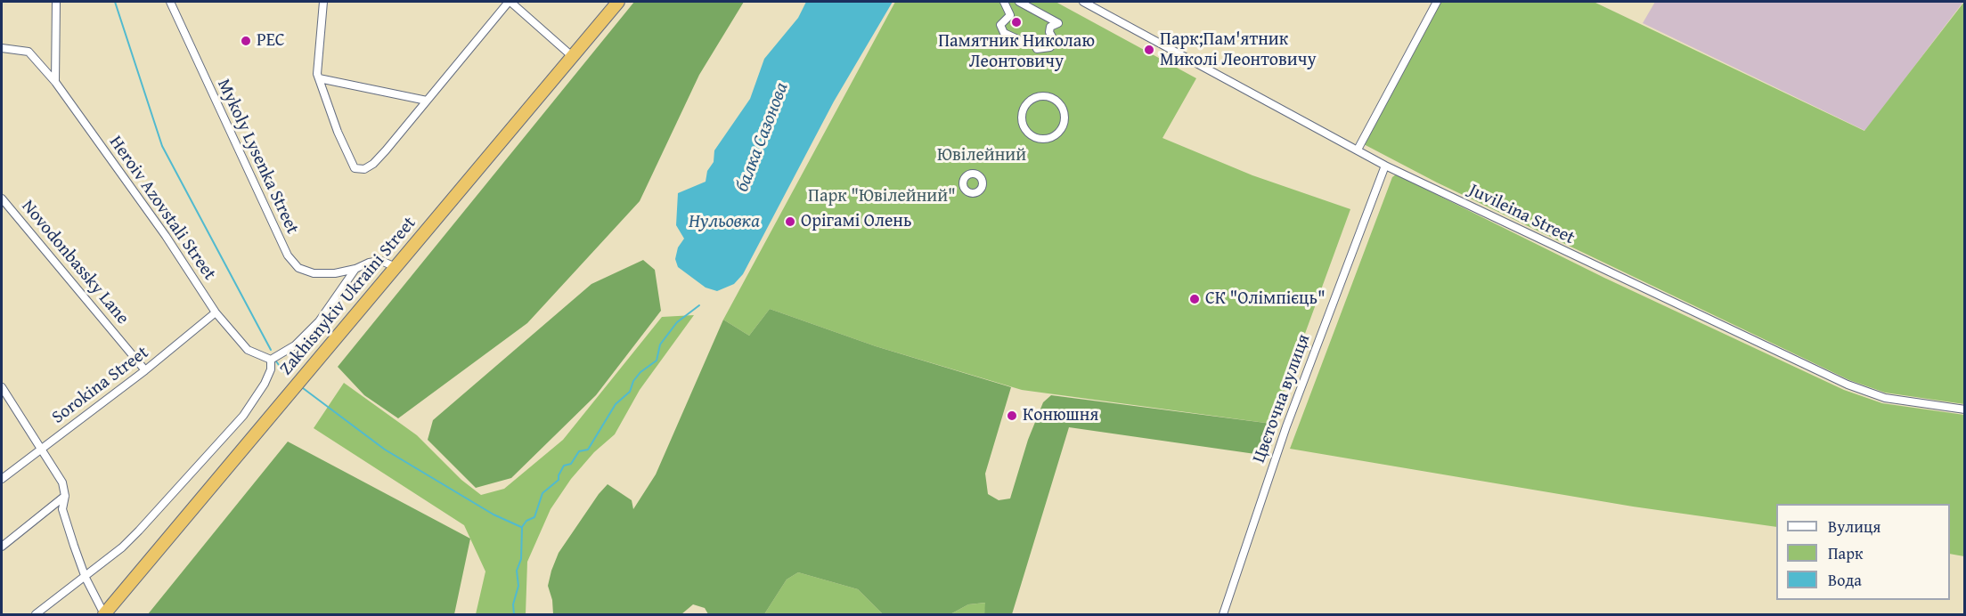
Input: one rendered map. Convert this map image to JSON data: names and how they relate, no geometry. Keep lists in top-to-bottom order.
{
  "streets": {
    "highway": ["Zakhisnykiv Ukraini Street"],
    "street": [
      "Mykoly Lysenka Street",
      "Heroiv Azovstali Street",
      "Juvileina Street",
      "Novodonbassky Lane",
      "Sorokina Street",
      "Цвєточна вулиця"
    ]
  },
  "crossings": [
    ["Mykoly Lysenka Street", "Zakhisnykiv Ukraini Street"],
    ["Heroiv Azovstali Street", "Sorokina Street"],
    ["Juvileina Street", "Цвєточна вулиця"],
    ["Novodonbassky Lane", "Sorokina Street"]
  ],
  "water": ["балка Сазонова", "Нульовка"],
  "parks": ["Ювілейний", "Парк \"Ювілейний\""],
  "places": [
    "Памятник Николаю Леонтовичу",
    "РЕС",
    "Парк;Пам'ятник Миколі Леонтовичу",
    "Орігамі Олень",
    "СК \"Олімпієць\"",
    "Конюшня"
  ],
  "legend": ["Вулиця", "Парк", "Вода"]
}
